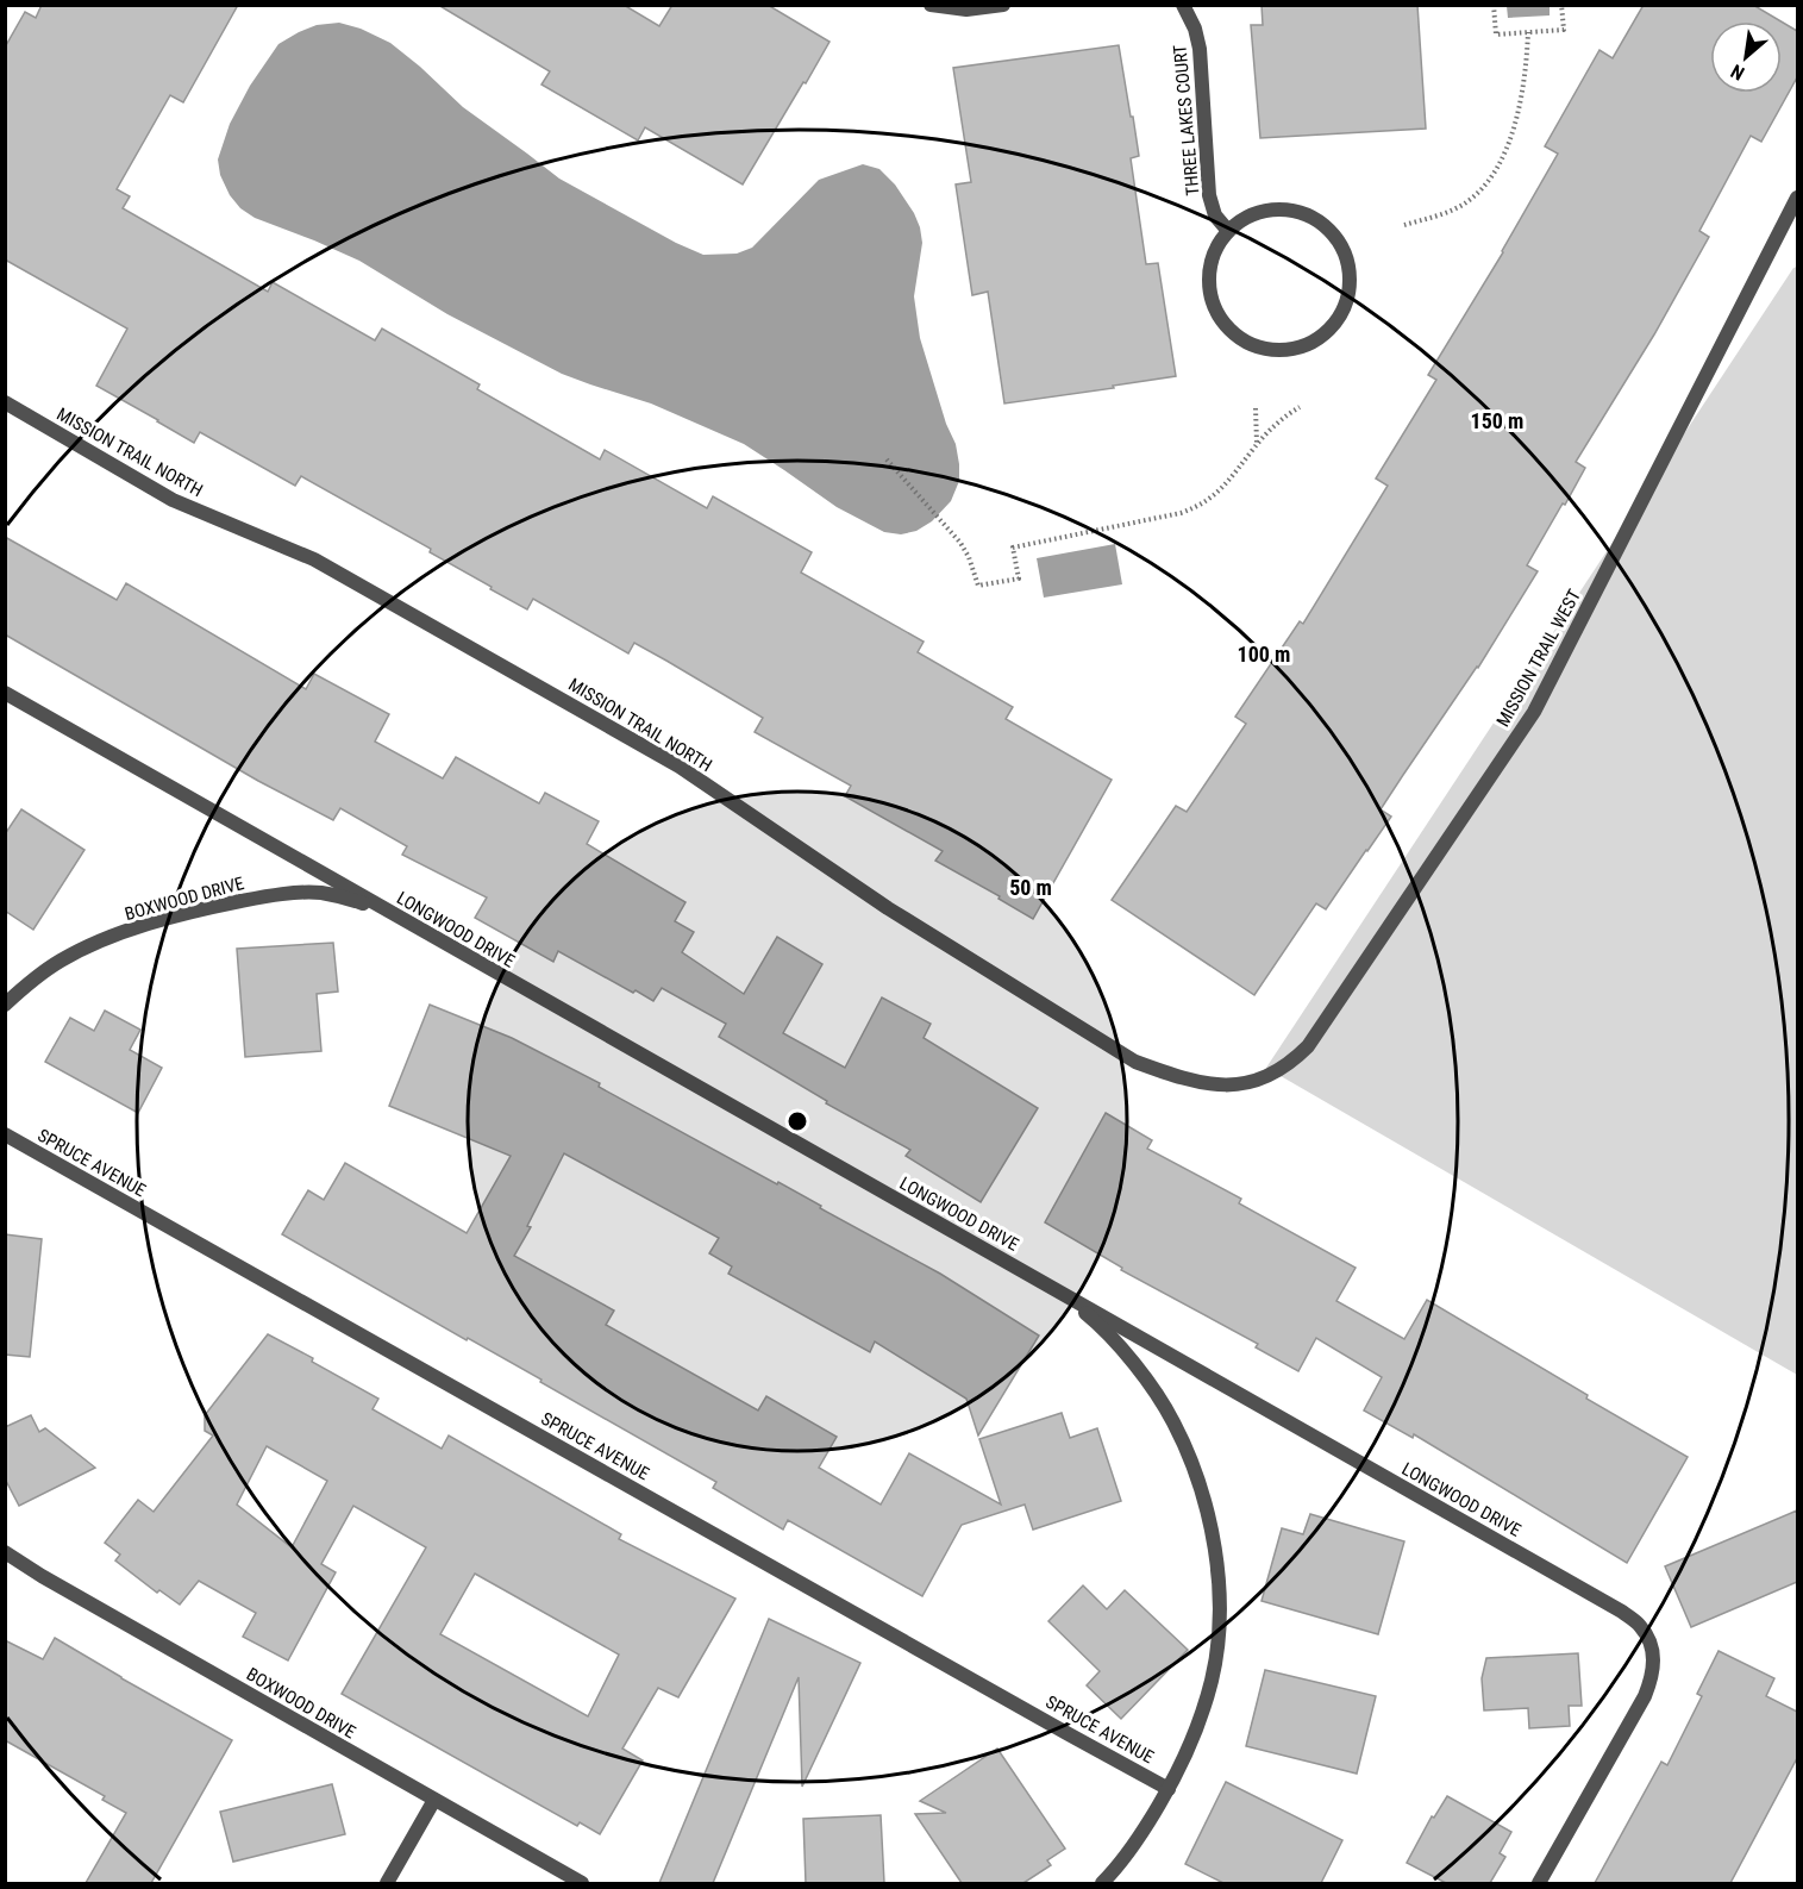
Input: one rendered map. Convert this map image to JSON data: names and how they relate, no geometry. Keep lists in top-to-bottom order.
{
  "streets": {
    "street": [
      "THREE LAKES COURT",
      "MISSION TRAIL NORTH",
      "MISSION TRAIL WEST",
      "BOXWOOD DRIVE",
      "LONGWOOD DRIVE",
      "SPRUCE AVENUE"
    ]
  },
  "crossings": [
    ["MISSION TRAIL NORTH", "MISSION TRAIL WEST"],
    ["BOXWOOD DRIVE", "LONGWOOD DRIVE"]
  ],
  "north": "bottom left",
  "rings": ["150 m", "100 m", "50 m"]
}
